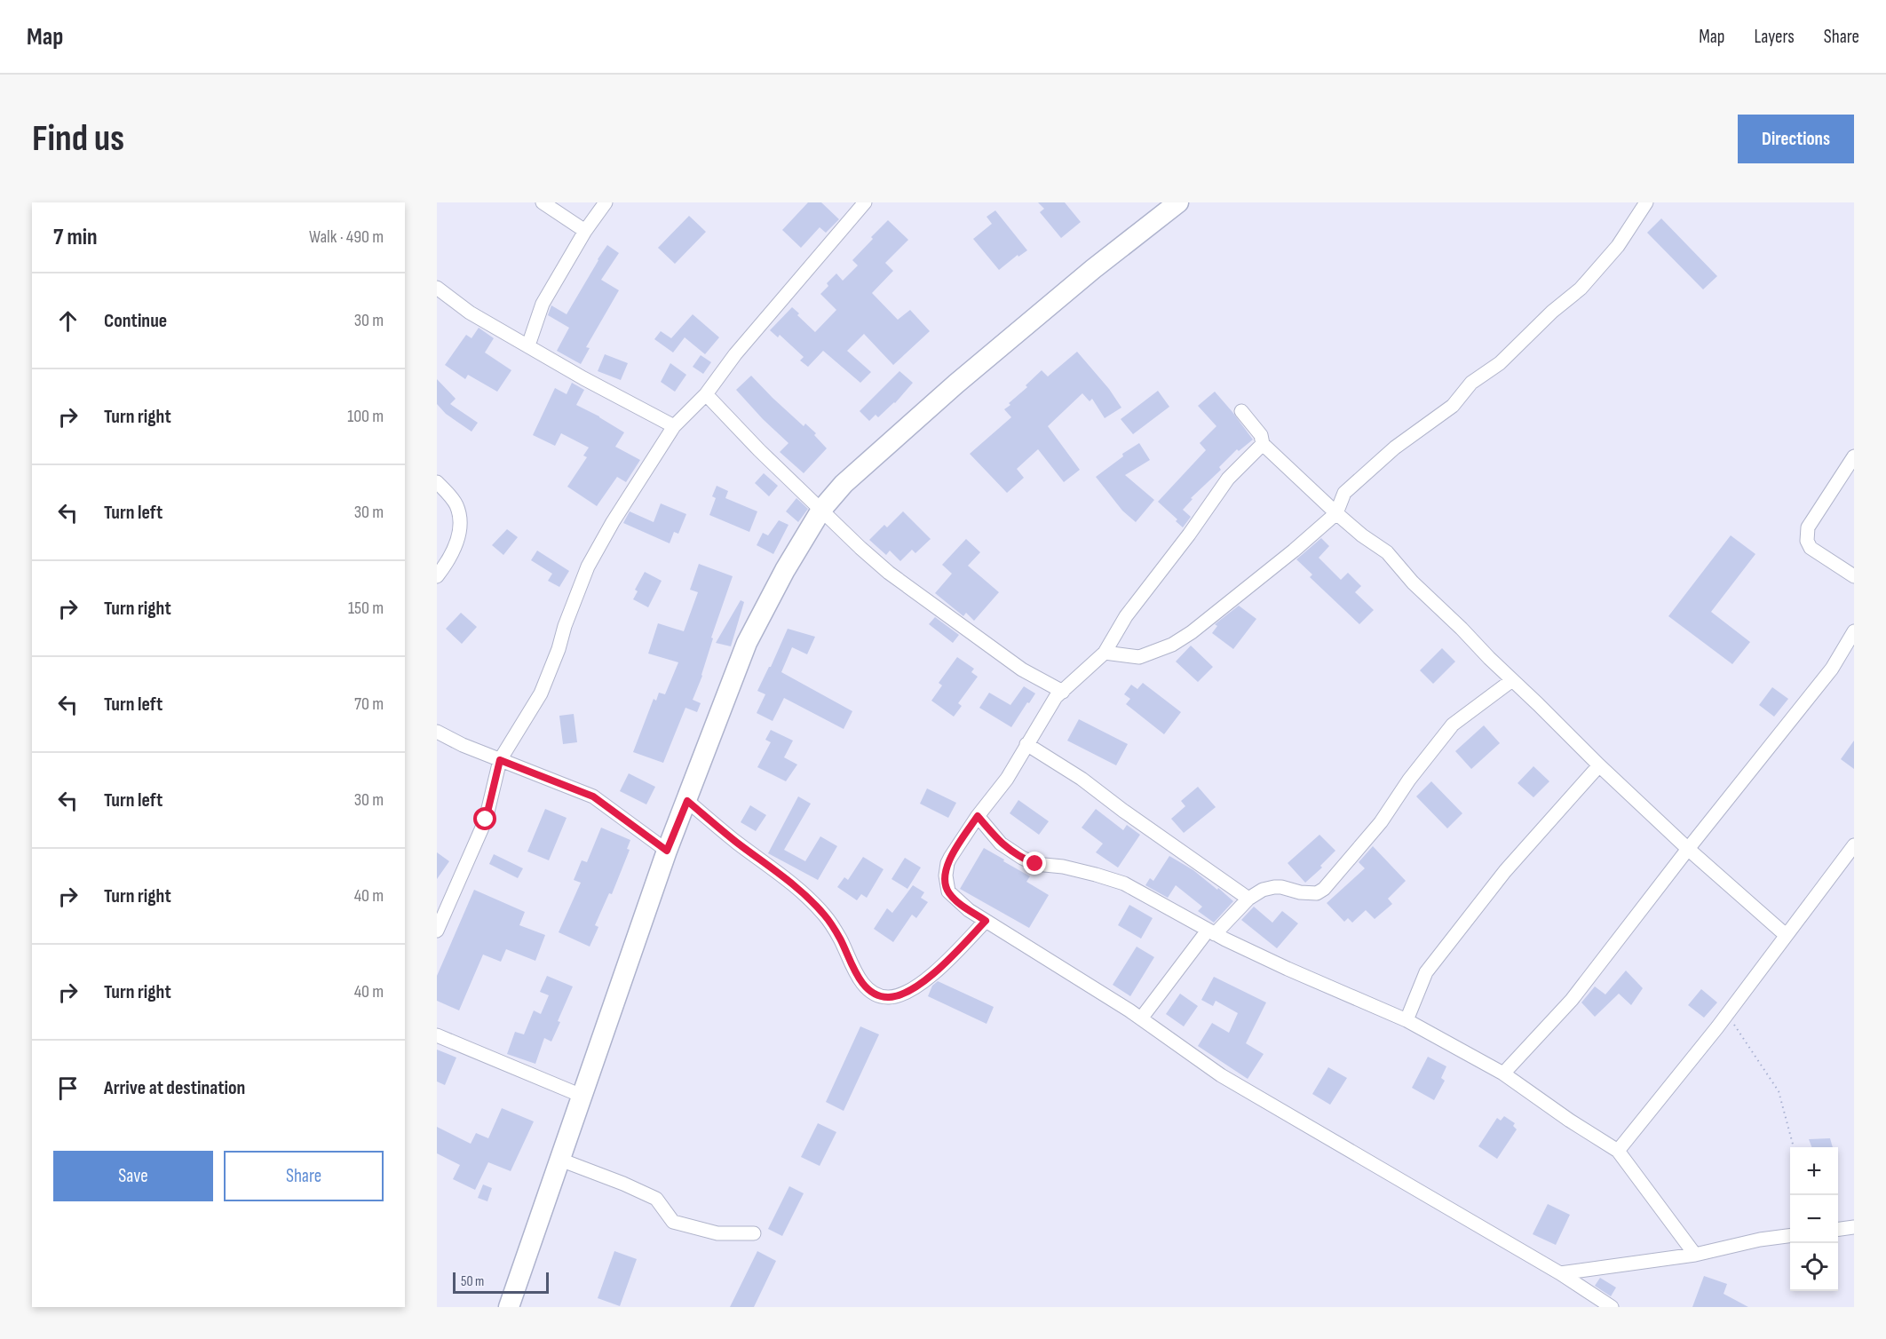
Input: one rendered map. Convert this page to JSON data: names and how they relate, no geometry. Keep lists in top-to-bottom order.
{
  "scale_bar": "50 m",
  "page": {
    "header": "Map",
    "nav": ["Map", "Layers", "Share"],
    "buttons": [
      "Directions",
      ["Save", "Share"]
    ],
    "title": "Find us",
    "heading": ["7 min", "Walk · 490 m"],
    "list": [
      ["Continue", "30 m"],
      ["Turn right", "100 m"],
      ["Turn left", "30 m"],
      ["Turn right", "150 m"],
      ["Turn left", "70 m"],
      ["Turn left", "30 m"],
      ["Turn right", "40 m"],
      ["Turn right", "40 m"],
      "Arrive at destination"
    ],
    "map_buttons": ["+", "−"],
    "scale": "50 m"
  }
}
